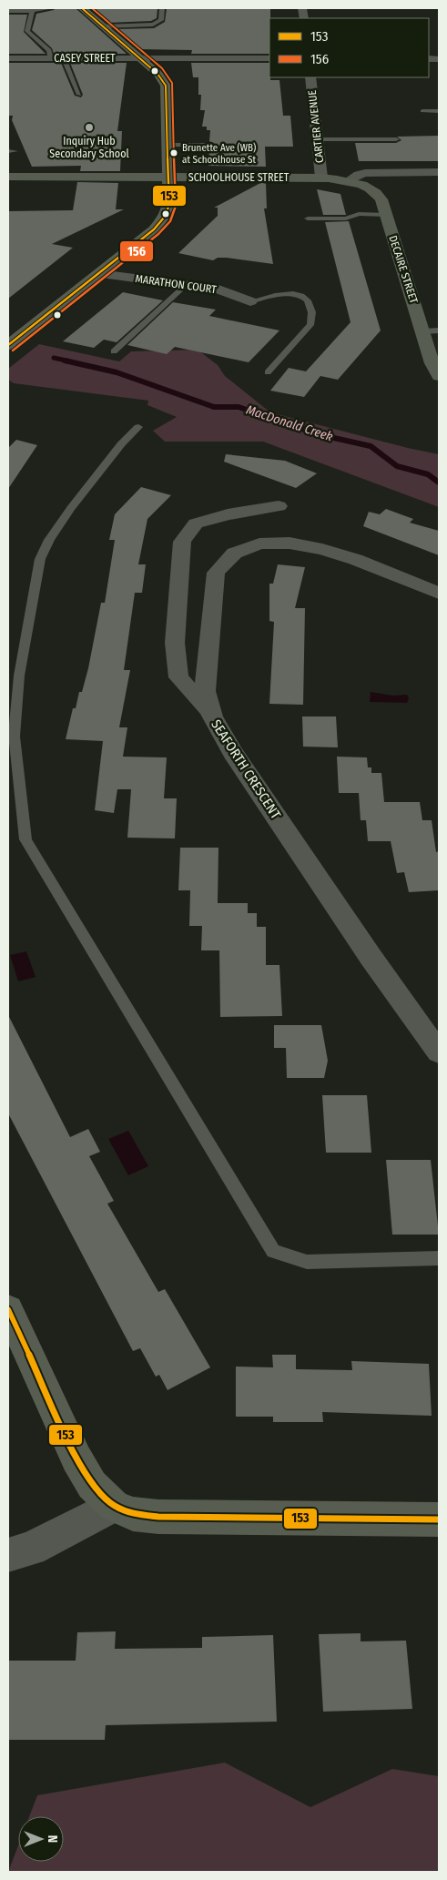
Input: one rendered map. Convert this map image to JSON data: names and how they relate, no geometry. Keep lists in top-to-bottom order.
{
  "streets": {
    "main road": ["SCHOOLHOUSE STREET", "DECAIRE STREET"],
    "street": [
      "CASEY STREET",
      "CARTIER AVENUE",
      "MARATHON COURT",
      "SEAFORTH CRESCENT"
    ]
  },
  "crossings": [
    ["CARTIER AVENUE", "SCHOOLHOUSE STREET"],
    ["SCHOOLHOUSE STREET", "DECAIRE STREET"]
  ],
  "water": ["MacDonald Creek"],
  "places": ["Inquiry Hub Secondary School", "Brunette Ave (WB) at Schoolhouse St"],
  "lines": ["transit line 153", "transit line 156"],
  "legend": ["153", "156"],
  "north": "right"
}
